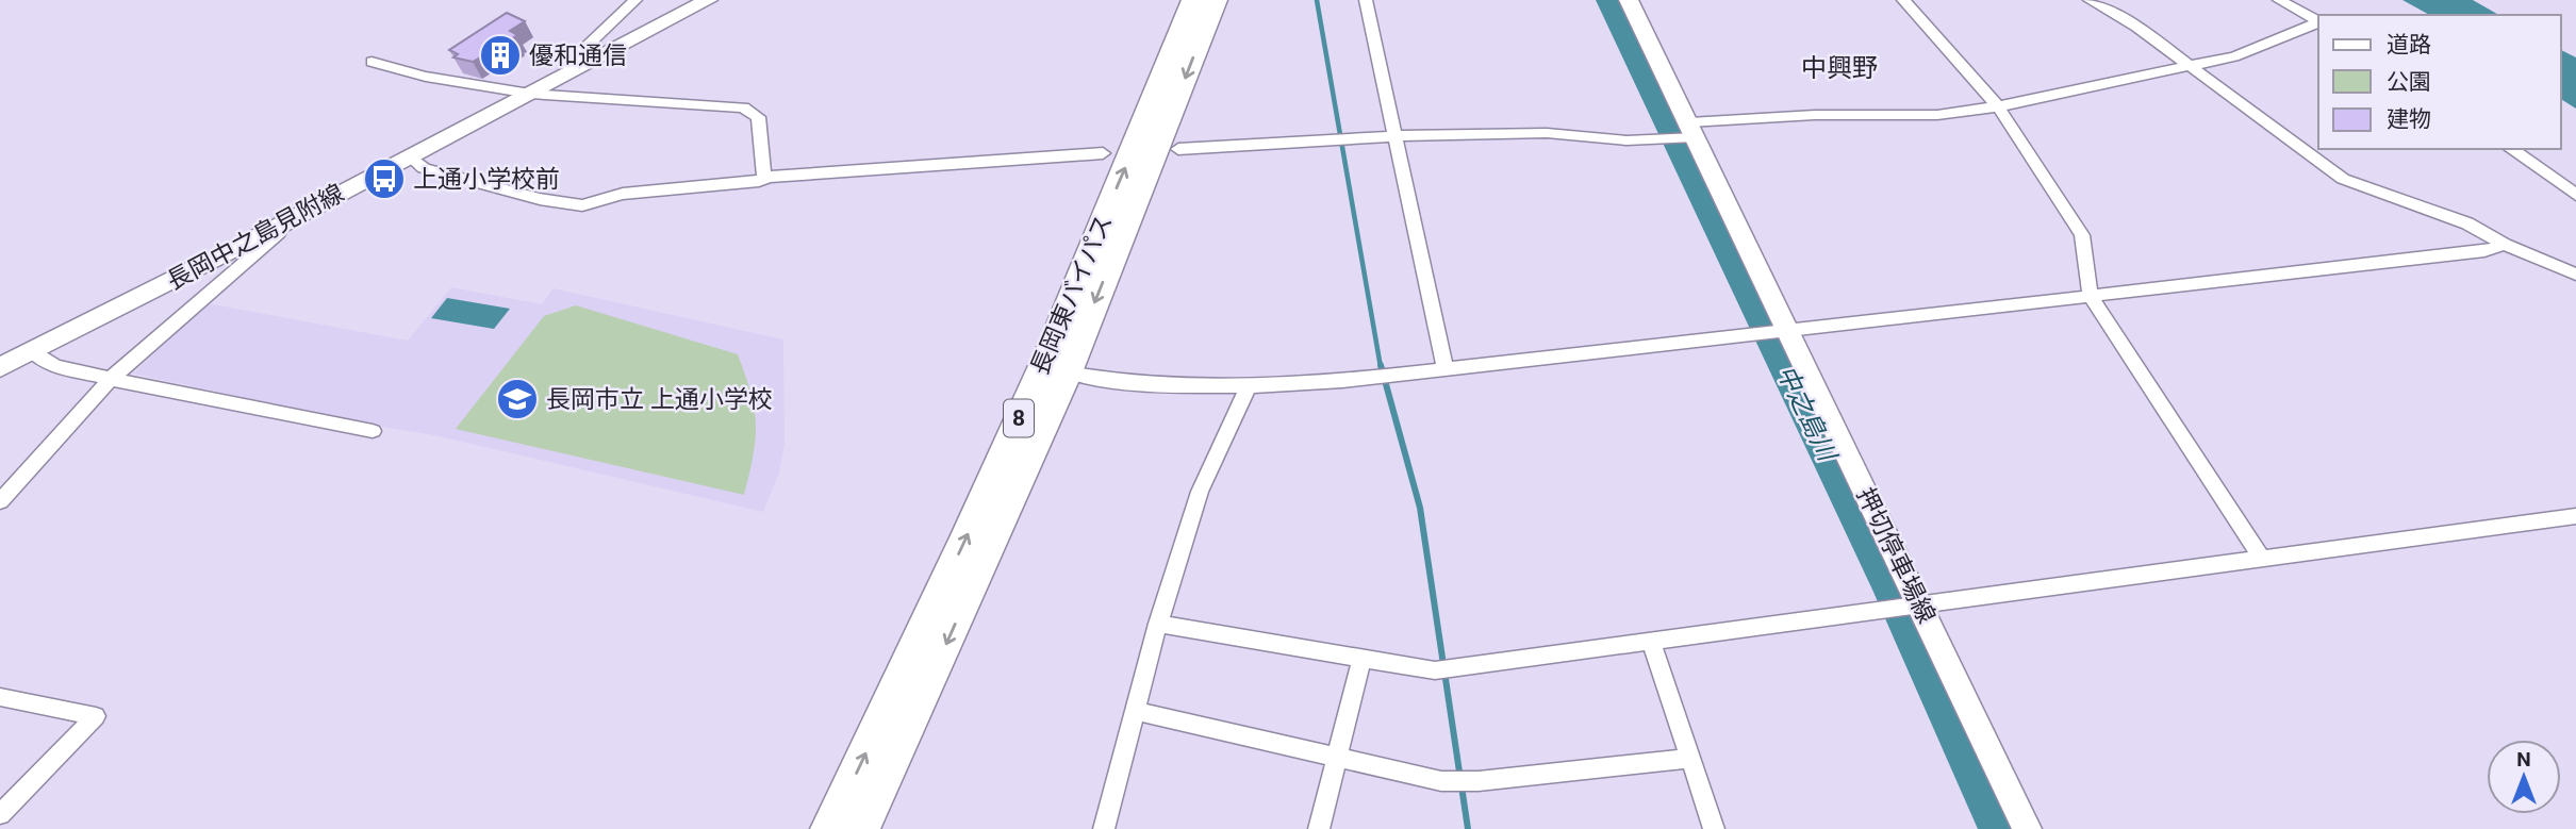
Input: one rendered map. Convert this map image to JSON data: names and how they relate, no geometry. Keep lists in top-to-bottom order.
{
  "streets": {
    "highway": ["長岡東バイパス", "8"],
    "main road": ["長岡中之島見附線", "押切停車場線"]
  },
  "districts": ["中興野"],
  "water": ["中之島川"],
  "places": {
    "building": ["優和通信"],
    "bus stop": ["上通小学校前"],
    "school or university": ["長岡市立 上通小学校"]
  },
  "legend": ["道路", "公園", "建物"],
  "north": "top"
}
